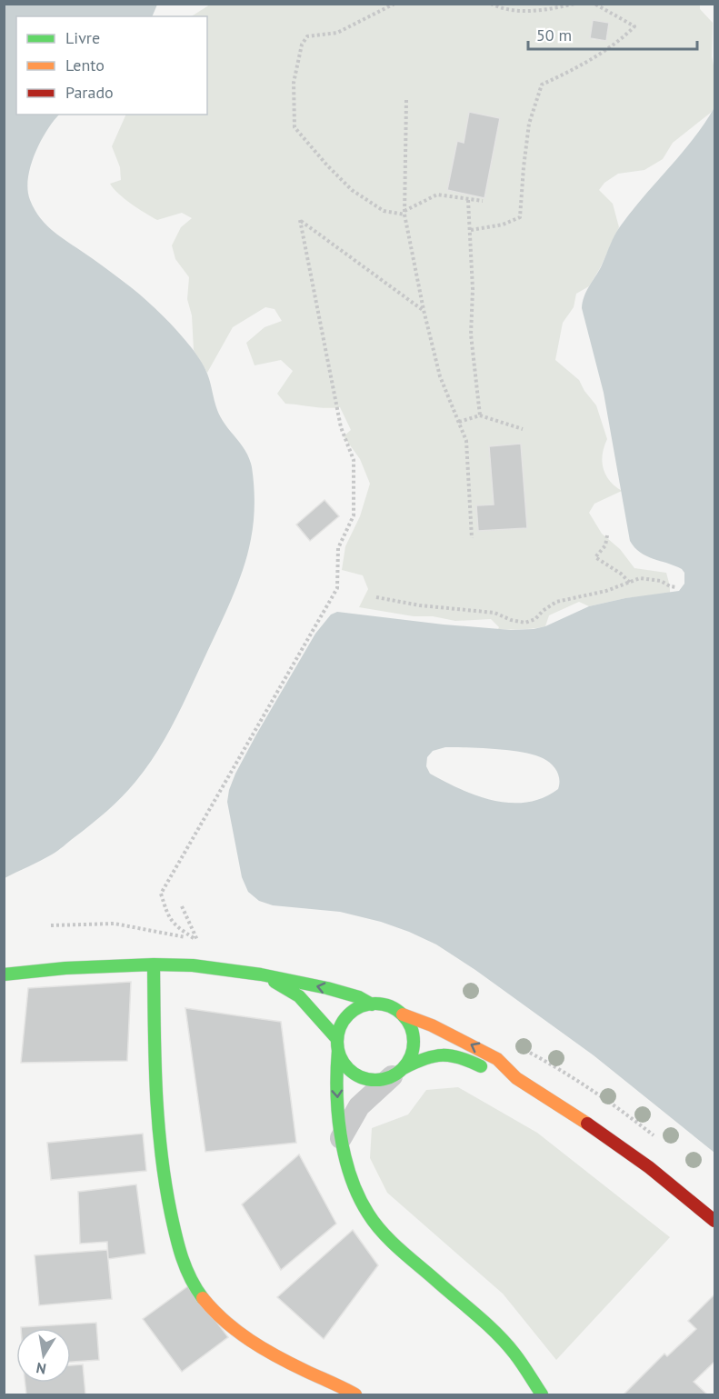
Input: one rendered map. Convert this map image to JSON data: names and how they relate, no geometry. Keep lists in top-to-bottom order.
{
  "legend": ["Livre", "Lento", "Parado"],
  "scale_bar": "50 m",
  "north": "bottom"
}
